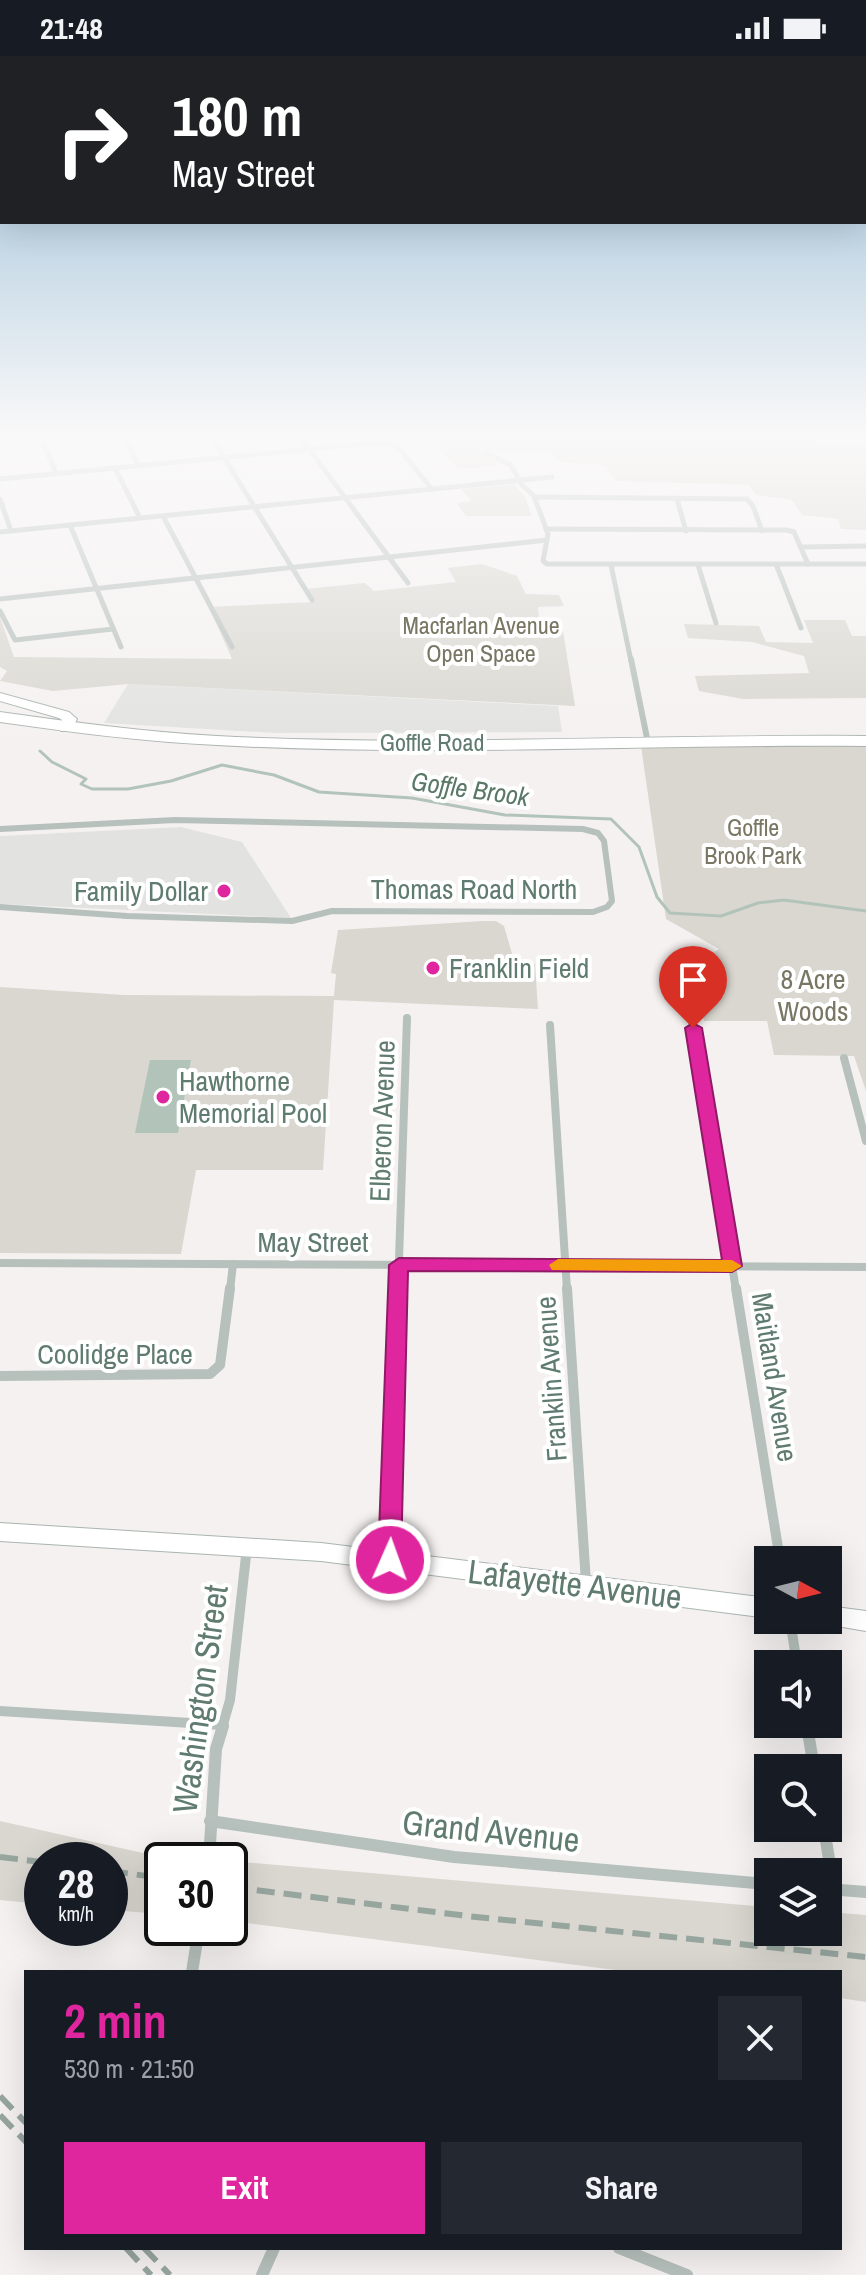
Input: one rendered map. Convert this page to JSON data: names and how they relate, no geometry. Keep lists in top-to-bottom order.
{
  "streets": {
    "main road": ["Goffle Road"],
    "street": [
      "Thomas Road North",
      "Elberon Avenue",
      "May Street",
      "Coolidge Place",
      "Maitland Avenue",
      "Franklin Avenue",
      "Lafayette Avenue",
      "Washington Street",
      "Grand Avenue"
    ]
  },
  "crossings": [
    ["Elberon Avenue", "May Street"],
    ["Elberon Avenue", "Lafayette Avenue"],
    ["May Street", "Coolidge Place"],
    ["May Street", "Maitland Avenue"],
    ["May Street", "Franklin Avenue"],
    ["Franklin Avenue", "Lafayette Avenue"],
    ["Lafayette Avenue", "Washington Street"],
    ["Washington Street", "Grand Avenue"]
  ],
  "water": ["Goffle Brook"],
  "parks": ["Macfarlan Avenue Open Space", "Goffle Brook Park", "8 Acre Woods"],
  "places": ["Family Dollar", "Franklin Field", "Hawthorne Memorial Pool"],
  "north": "right",
  "page": {
    "status": "21:48",
    "turn": ["180 m", "May Street"],
    "speed": "28 km/h",
    "limit": "30",
    "heading": ["2 min", "530 m · 21:50"],
    "buttons": ["Exit", "Share"]
  }
}
